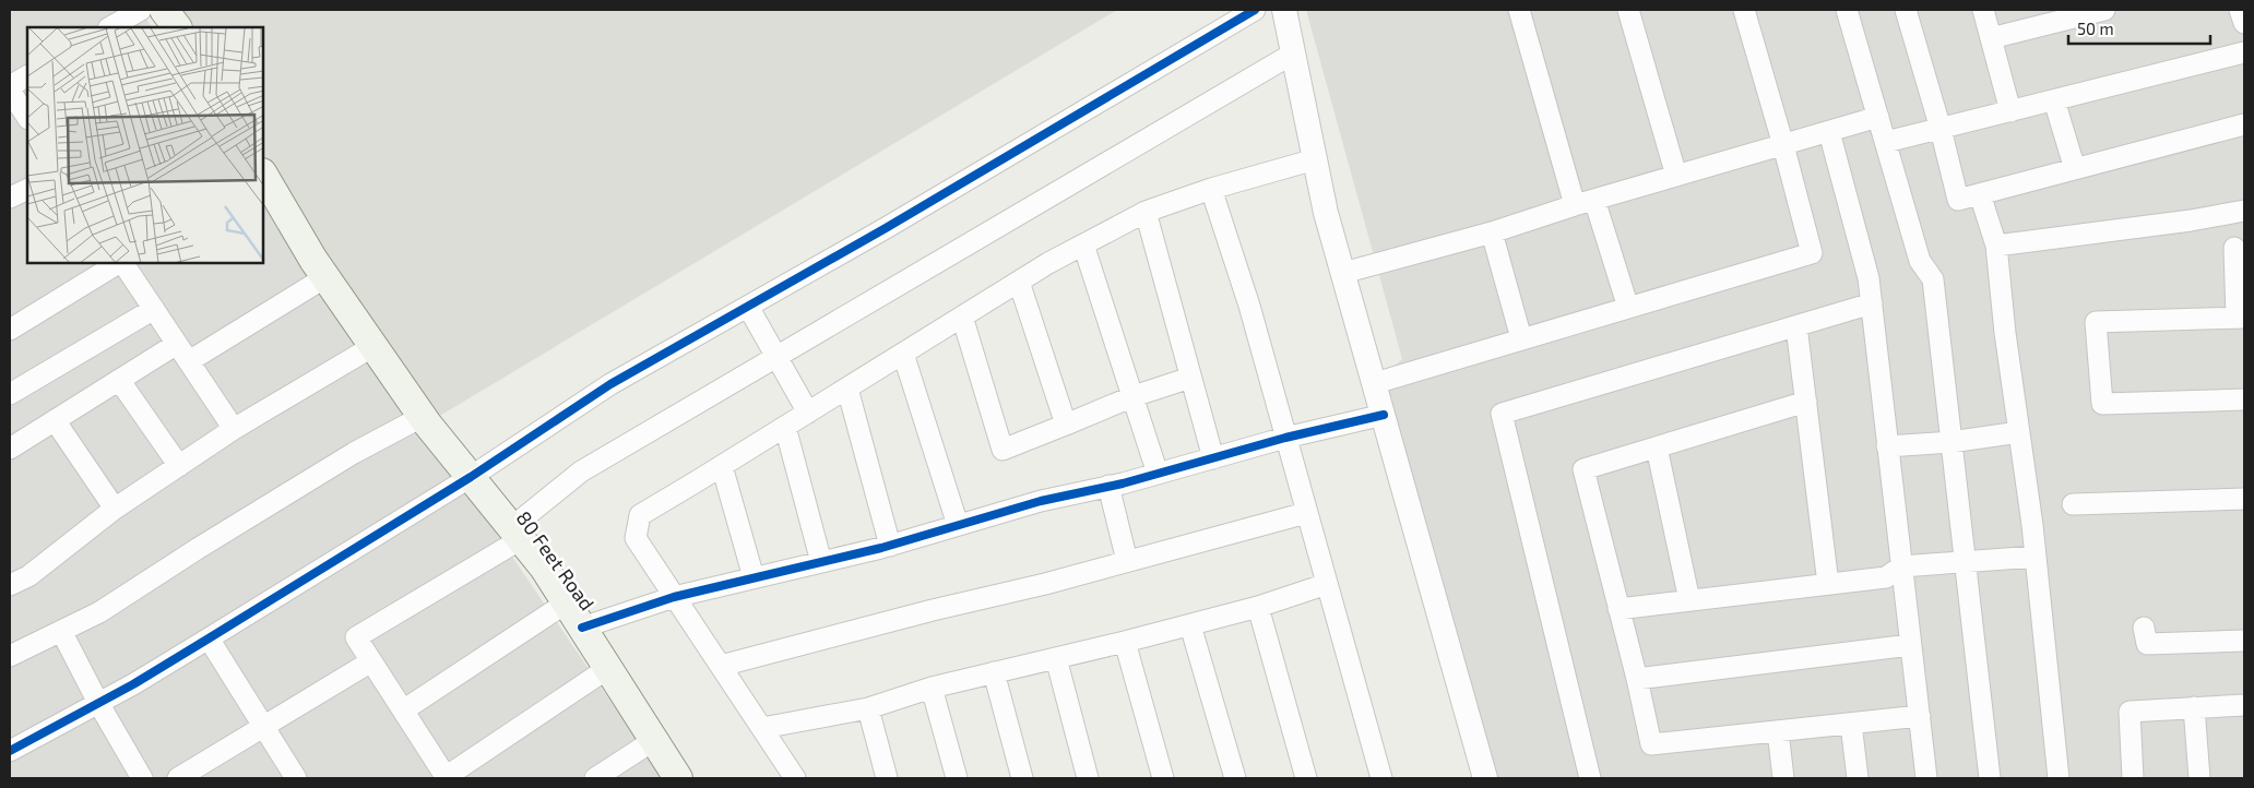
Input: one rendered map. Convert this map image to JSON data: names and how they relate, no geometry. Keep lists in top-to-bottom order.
{
  "streets": {
    "main road": ["80 Feet Road"]
  },
  "scale_bar": "50 m"
}
